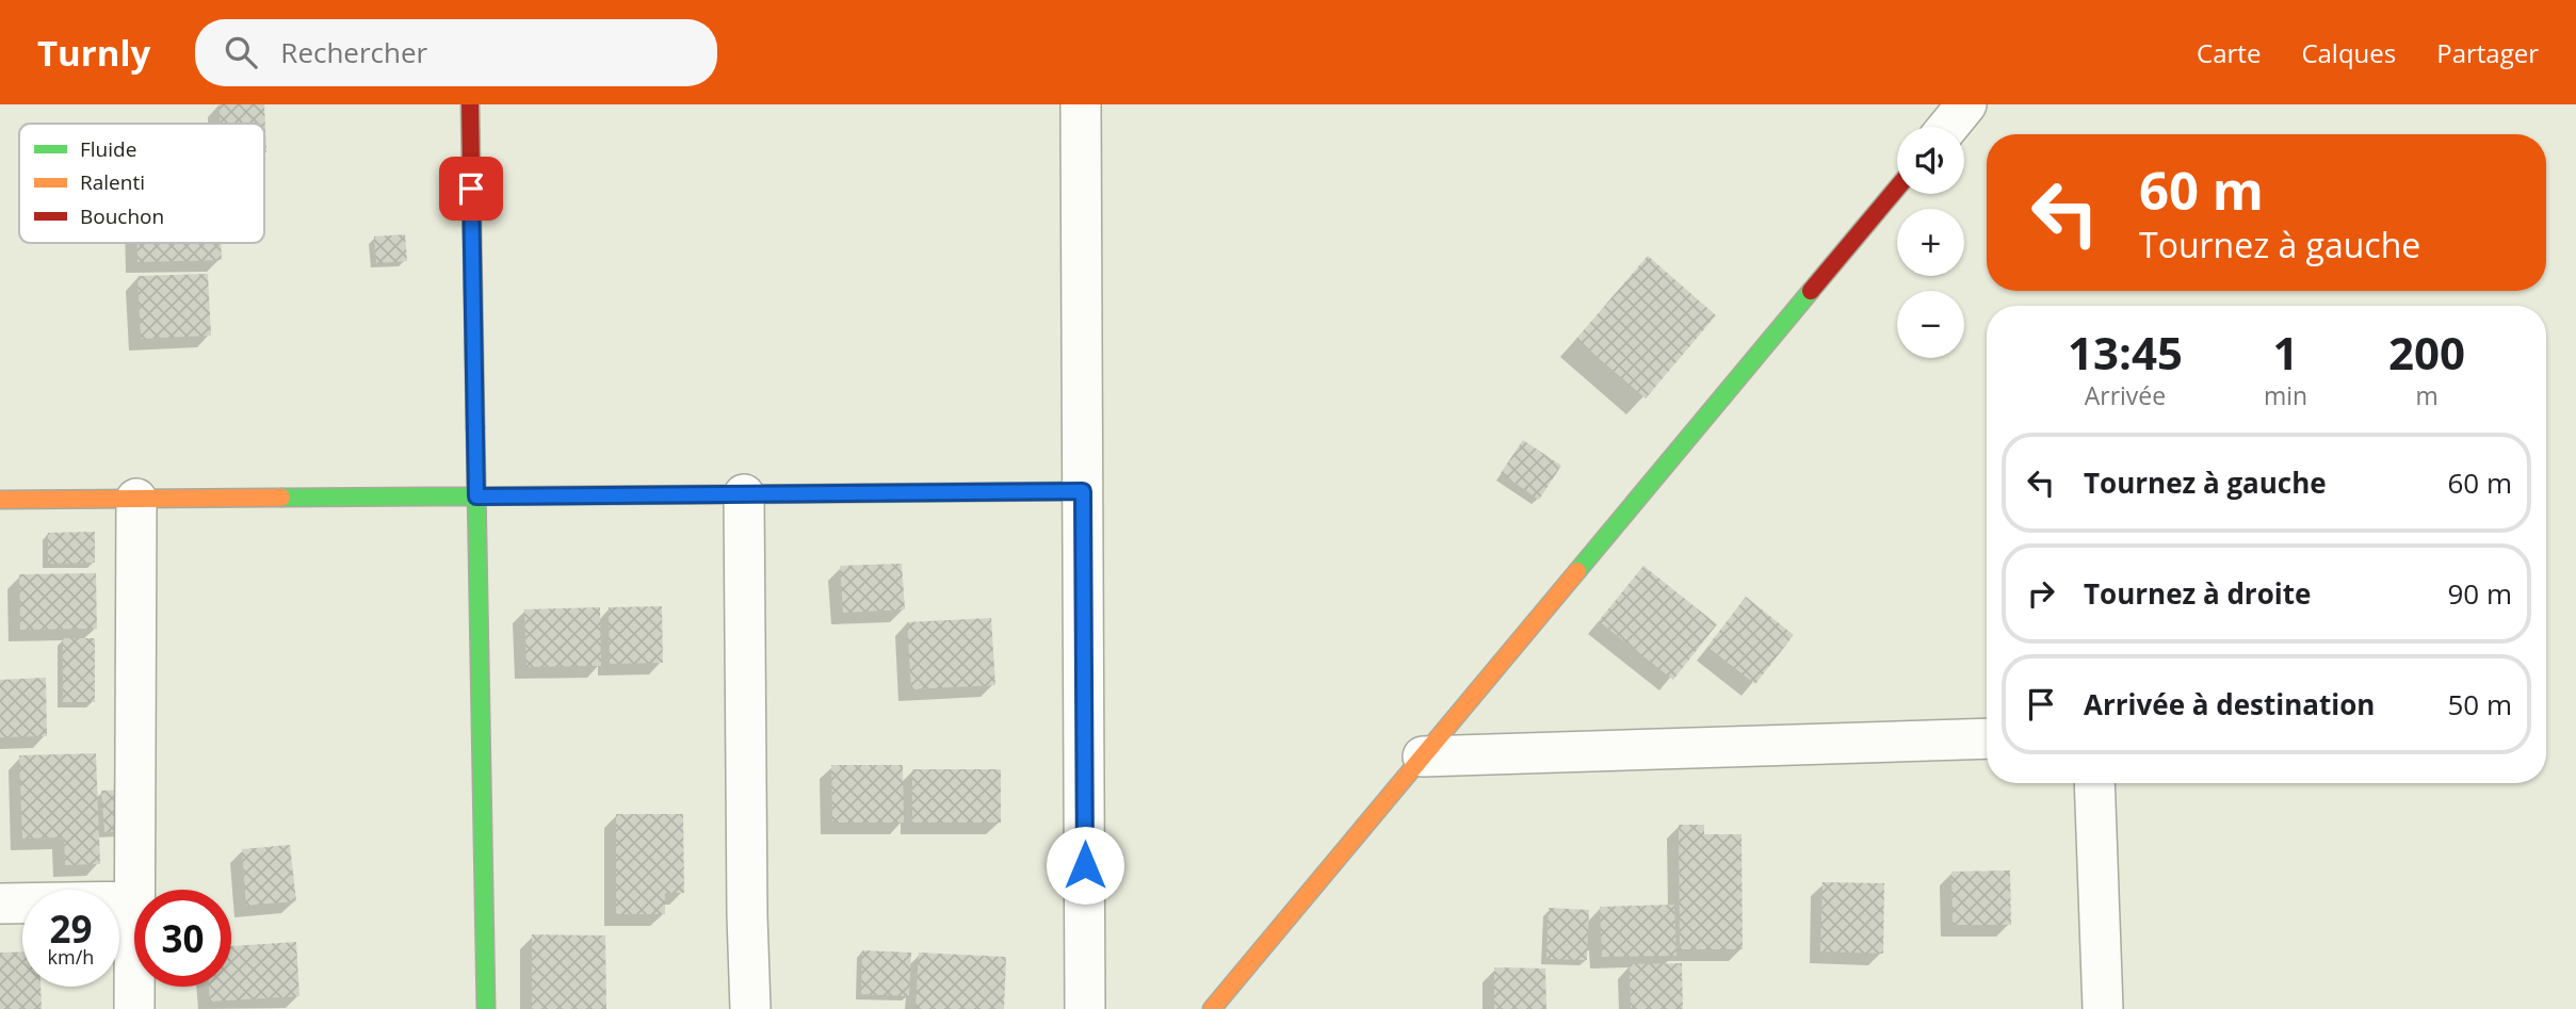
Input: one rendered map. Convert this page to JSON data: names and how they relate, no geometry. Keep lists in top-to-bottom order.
{
  "legend": ["Fluide", "Ralenti", "Bouchon"],
  "page": {
    "header": "Turnly",
    "search": "Rechercher",
    "nav": ["Carte", "Calques", "Partager"],
    "map_buttons": ["+", "−"],
    "turn": ["60 m", "Tournez à gauche"],
    "eta": [
      "13:45",
      "Arrivée",
      "1",
      "min",
      "200",
      "m"
    ],
    "list": [
      {
        "name": "Tournez à gauche",
        "value": "60 m"
      },
      {
        "name": "Tournez à droite",
        "value": "90 m"
      },
      {
        "name": "Arrivée à destination",
        "value": "50 m"
      }
    ],
    "speed": "29 km/h",
    "limit": "30"
  }
}
